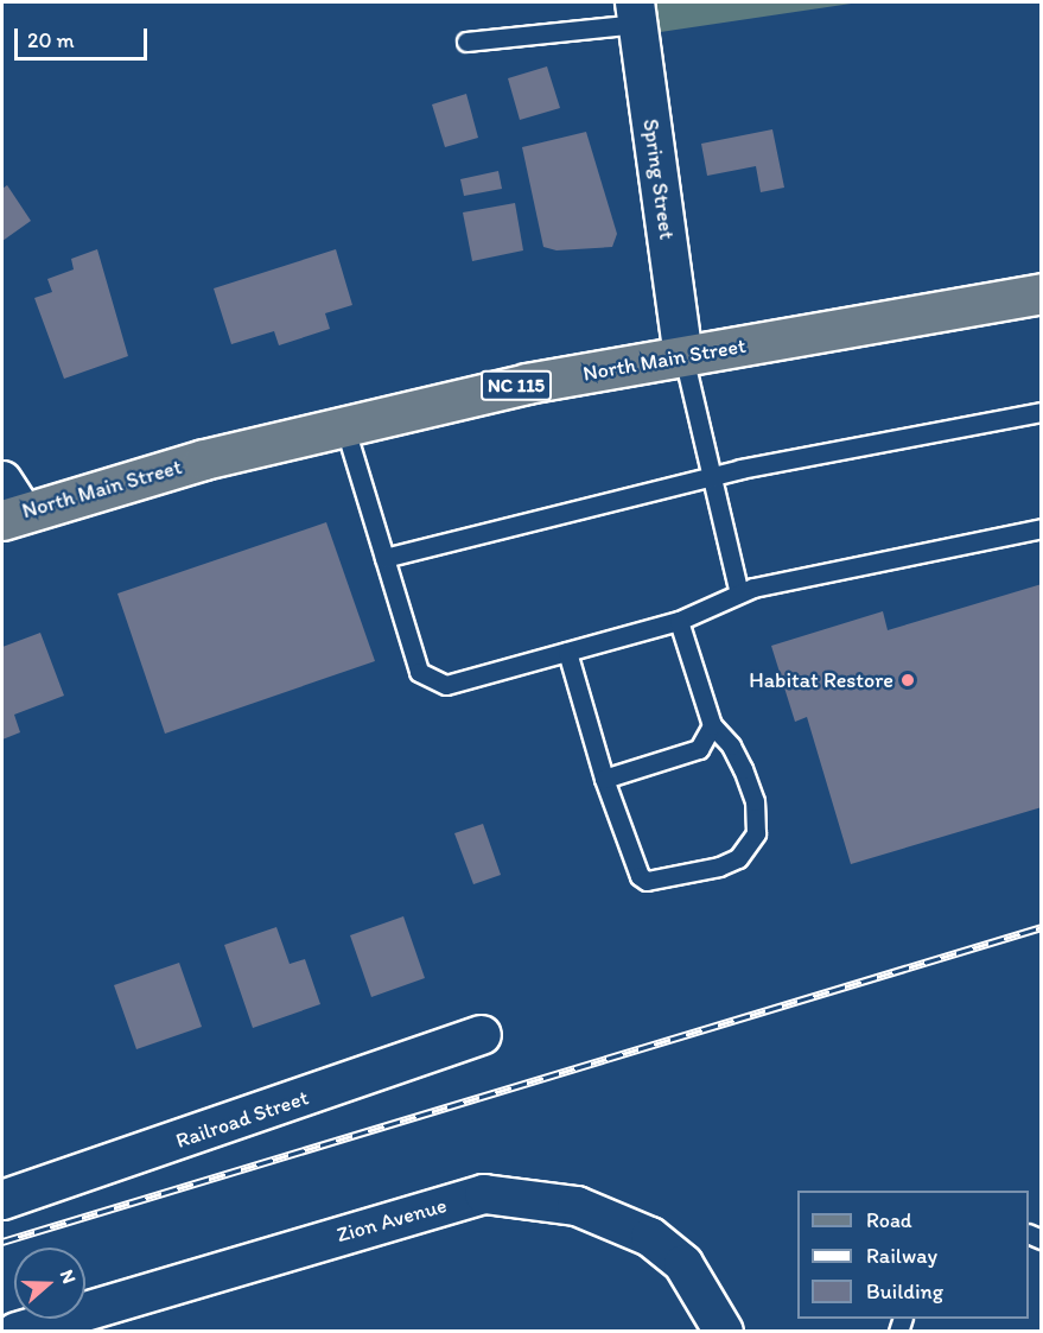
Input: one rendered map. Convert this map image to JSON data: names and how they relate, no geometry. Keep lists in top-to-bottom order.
{
  "streets": {
    "main road": ["North Main Street", "NC 115"],
    "street": ["Spring Street", "Railroad Street", "Zion Avenue"]
  },
  "crossings": [
    ["Spring Street", "North Main Street"]
  ],
  "places": ["Habitat Restore"],
  "legend": ["Road", "Railway", "Building"],
  "scale_bar": "20 m",
  "north": "right"
}
